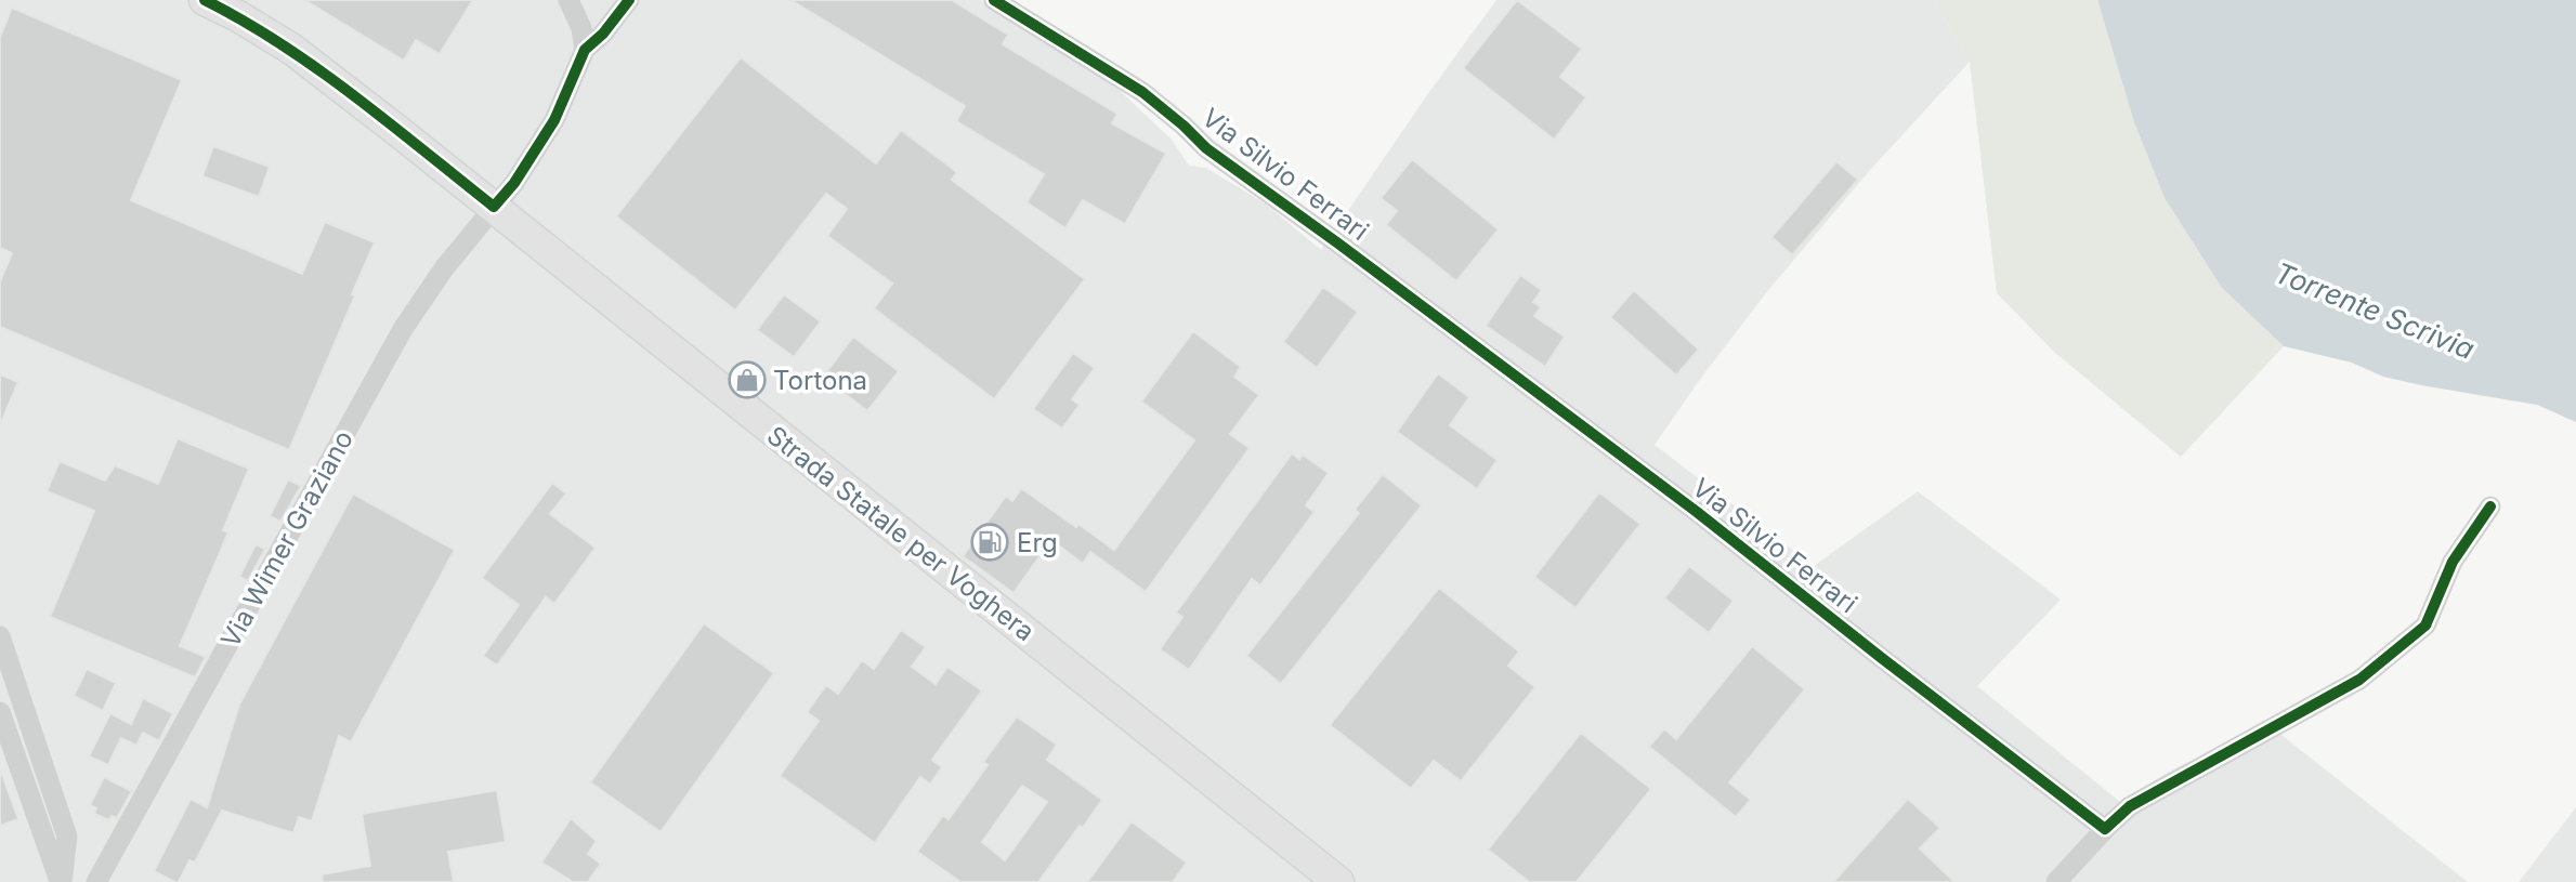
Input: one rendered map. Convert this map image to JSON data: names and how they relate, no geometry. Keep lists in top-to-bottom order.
{
  "streets": {
    "main road": ["Strada Statale per Voghera"],
    "street": ["Via Silvio Ferrari", "Via Wimer Graziano"]
  },
  "crossings": [
    ["Strada Statale per Voghera", "Via Wimer Graziano"]
  ],
  "water": ["Torrente Scrivia"],
  "places": {
    "shop": ["Tortona"],
    "fuel station": ["Erg"]
  }
}
